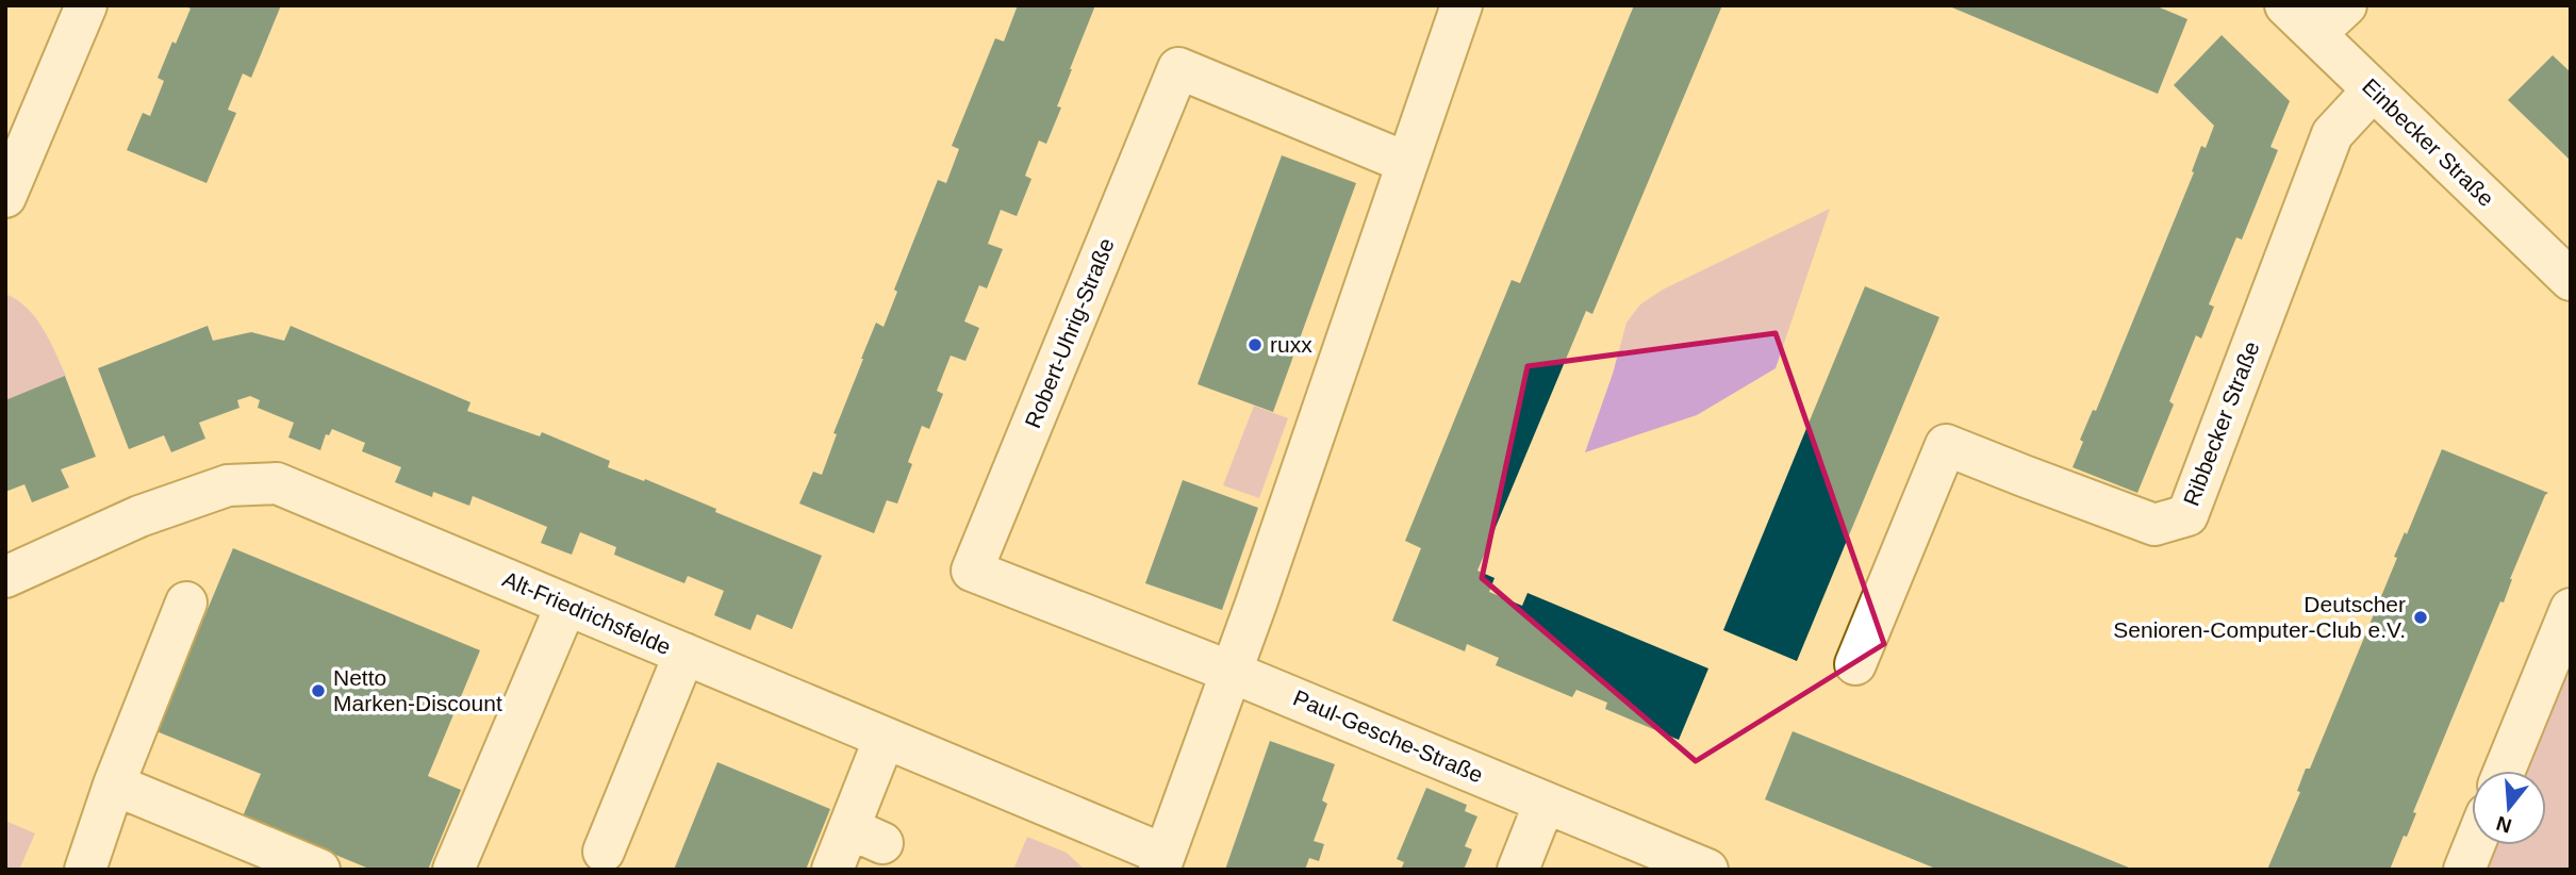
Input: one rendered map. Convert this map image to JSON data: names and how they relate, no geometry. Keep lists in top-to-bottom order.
{
  "streets": {
    "street": [
      "Einbecker Straße",
      "Robert-Uhrig-Straße",
      "Ribbecker Straße",
      "Alt-Friedrichsfelde",
      "Paul-Gesche-Straße"
    ]
  },
  "crossings": [
    ["Einbecker Straße", "Ribbecker Straße"],
    ["Robert-Uhrig-Straße", "Paul-Gesche-Straße"]
  ],
  "places": ["ruxx", "Deutscher Senioren-Computer-Club e.V.", "Netto Marken-Discount"],
  "north": "bottom"
}
